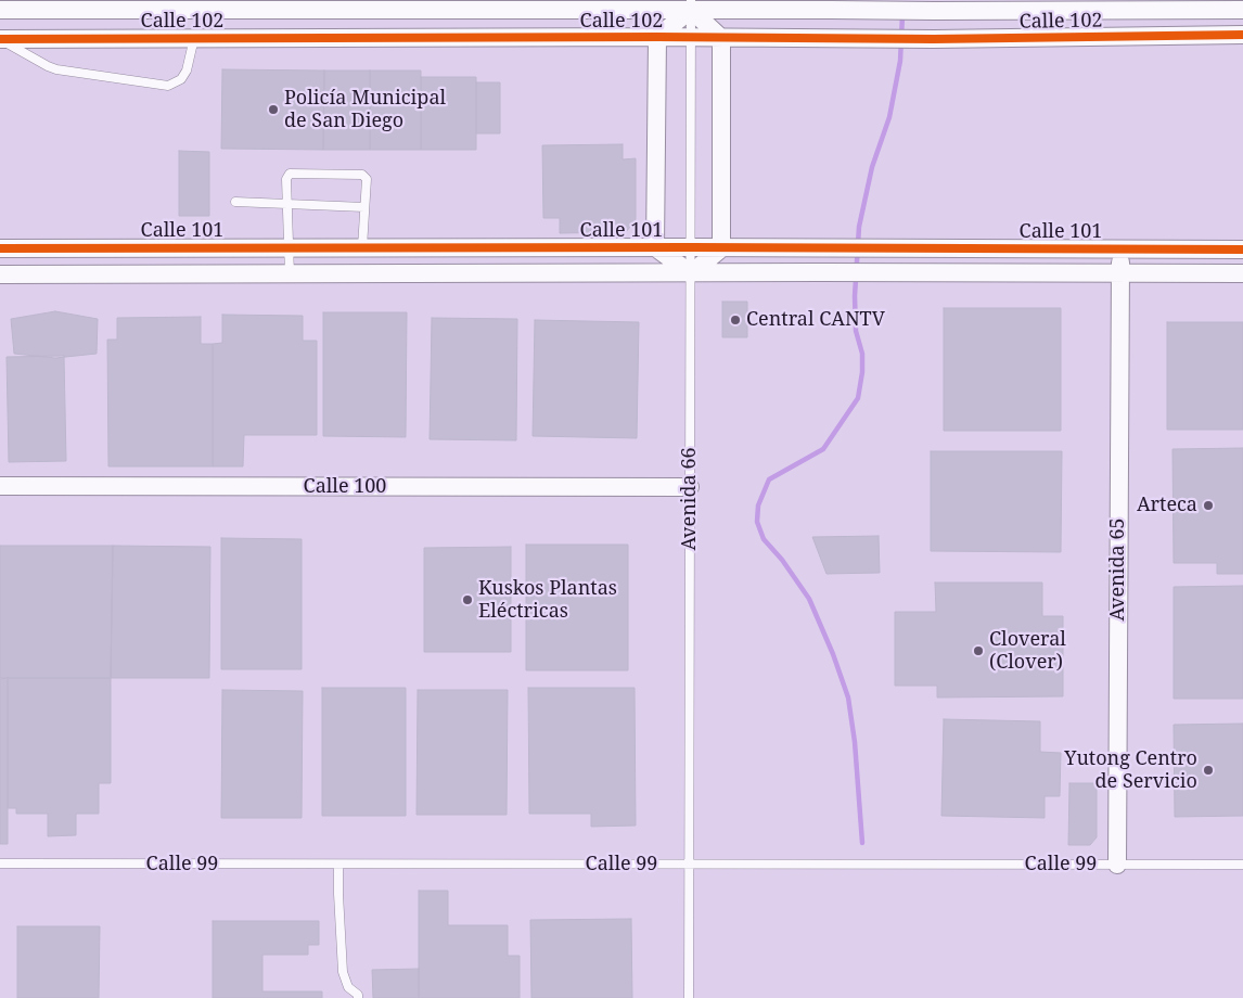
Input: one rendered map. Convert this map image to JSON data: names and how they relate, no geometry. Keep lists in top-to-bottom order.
{
  "streets": {
    "street": [
      "Calle 102",
      "Calle 101",
      "Calle 100",
      "Avenida 65"
    ],
    "lane": ["Avenida 66", "Calle 99"]
  },
  "crossings": [
    ["Calle 102", "Avenida 66"],
    ["Calle 101", "Avenida 66"],
    ["Calle 101", "Avenida 65"],
    ["Calle 100", "Avenida 66"],
    ["Avenida 66", "Calle 99"],
    ["Avenida 65", "Calle 99"]
  ],
  "places": [
    "Policía Municipal de San Diego",
    "Central CANTV",
    "Arteca",
    "Kuskos Plantas Eléctricas",
    "Cloveral (Clover)",
    "Yutong Centro de Servicio"
  ]
}
